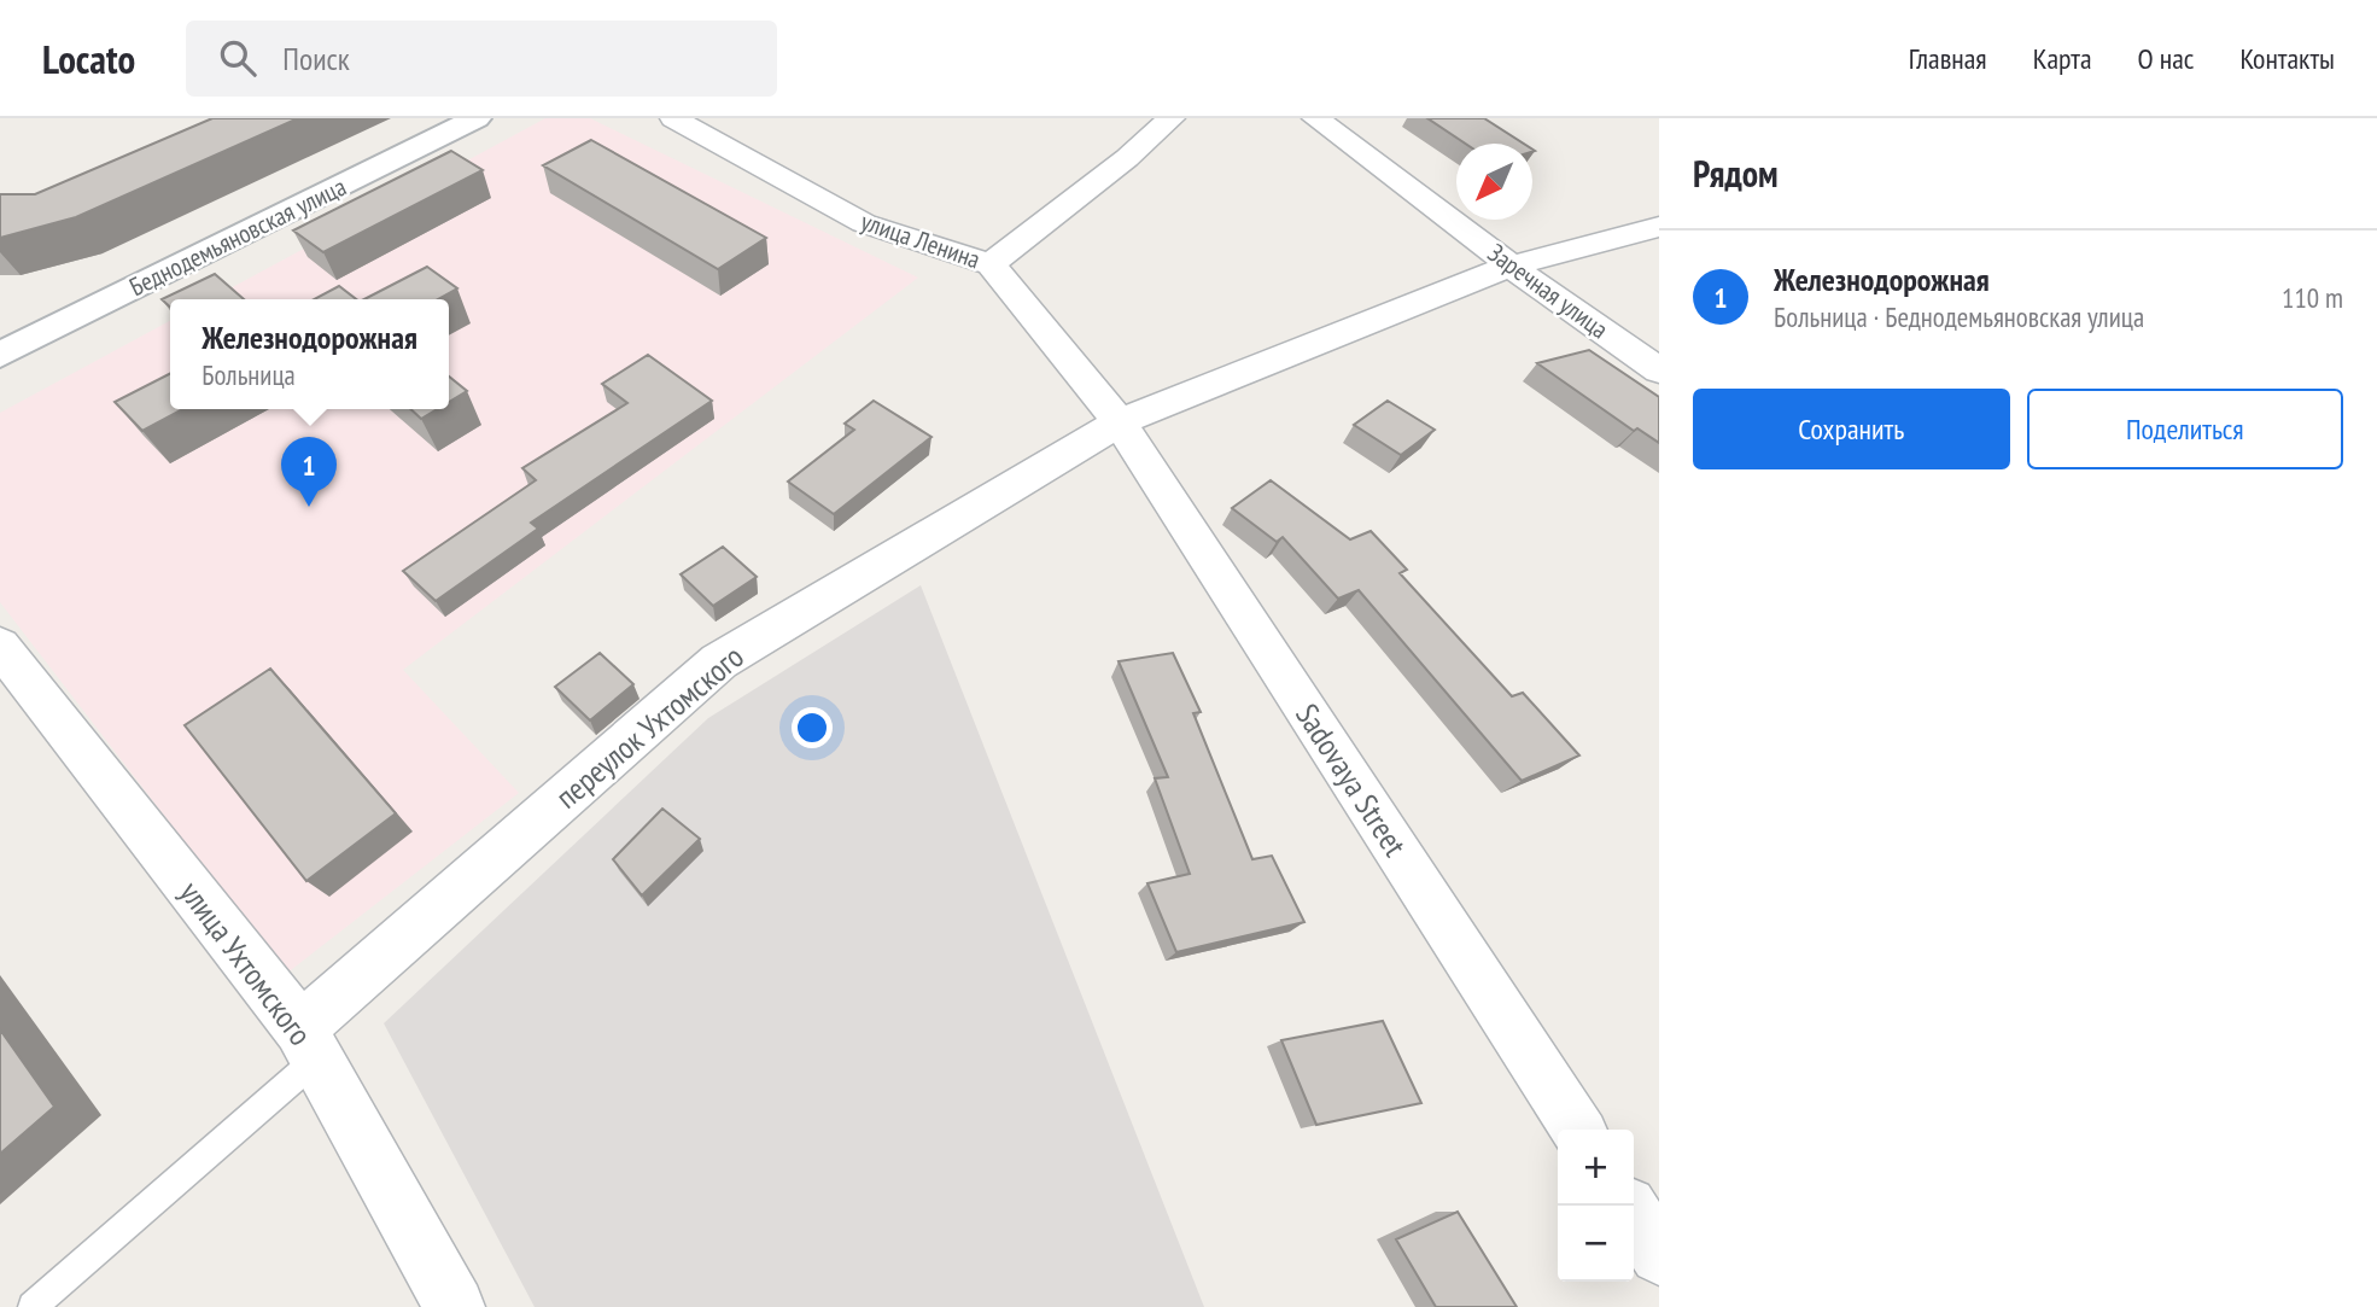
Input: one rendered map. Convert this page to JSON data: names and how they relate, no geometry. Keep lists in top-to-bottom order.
{
  "streets": {
    "main road": ["Беднодемьяновская улица"],
    "street": [
      "улица Ленина",
      "Заречная улица",
      "переулок Ухтомского",
      "Sadovaya Street",
      "улица Ухтомского"
    ]
  },
  "crossings": [
    ["улица Ленина", "переулок Ухтомского"],
    ["улица Ленина", "Sadovaya Street"],
    ["Заречная улица", "переулок Ухтомского"],
    ["переулок Ухтомского", "Sadovaya Street"],
    ["переулок Ухтомского", "улица Ухтомского"]
  ],
  "north": "bottom left",
  "page": {
    "header": "Locato",
    "search": "Поиск",
    "nav": [
      "Главная",
      "Карта",
      "О нас",
      "Контакты"
    ],
    "heading": "Рядом",
    "list": [
      {
        "mark": "1",
        "name": "Железнодорожная",
        "note": "Больница · Беднодемьяновская улица",
        "value": "110 m"
      }
    ],
    "popup": ["Железнодорожная", "Больница"],
    "buttons": ["Сохранить", "Поделиться"],
    "pins": "1",
    "map_buttons": ["+", "−"]
  }
}
